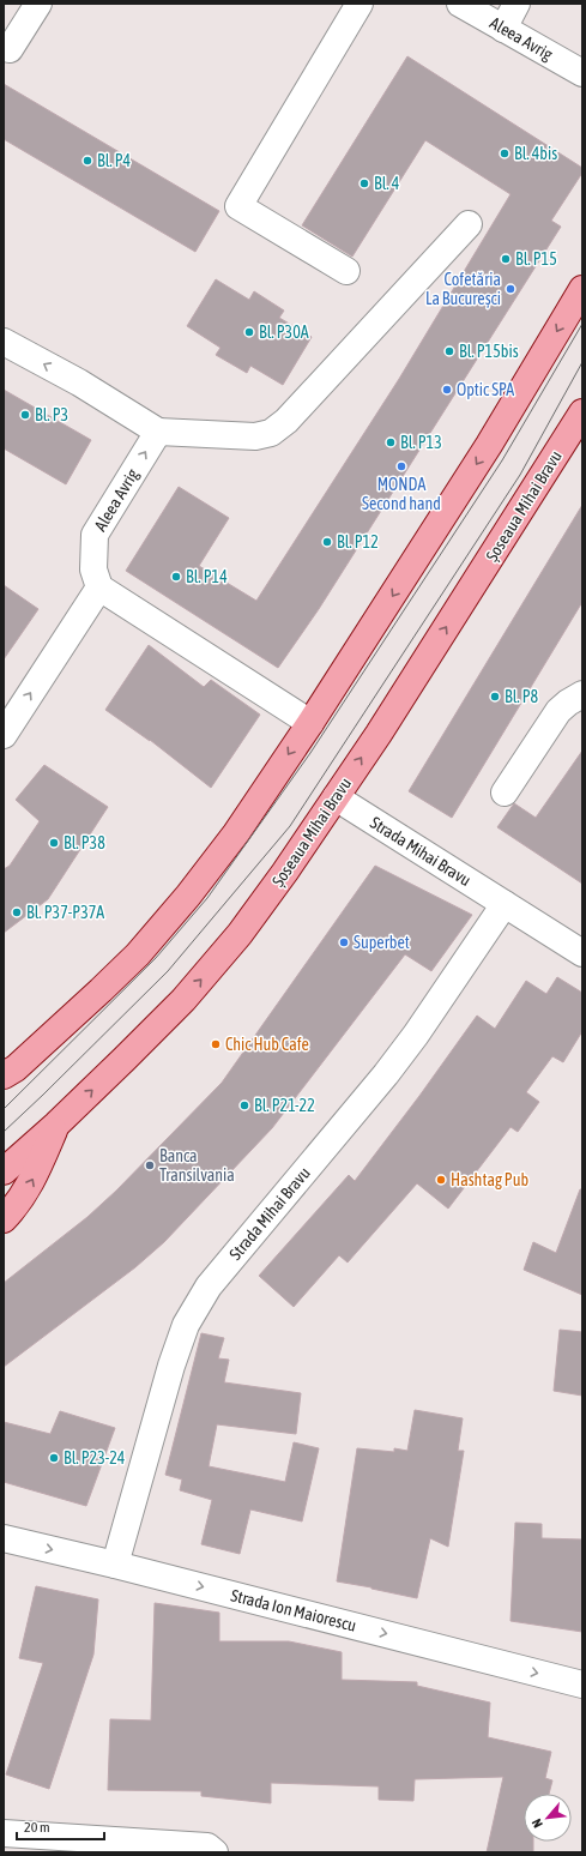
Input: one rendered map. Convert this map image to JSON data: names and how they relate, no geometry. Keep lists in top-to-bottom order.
{
  "streets": {
    "main road": ["Șoseaua Mihai Bravu"],
    "street": ["Aleea Avrig", "Strada Mihai Bravu", "Strada Ion Maiorescu"]
  },
  "crossings": [
    ["Șoseaua Mihai Bravu", "Strada Mihai Bravu"],
    ["Strada Mihai Bravu", "Strada Ion Maiorescu"]
  ],
  "one_way": ["Aleea Avrig", "Strada Ion Maiorescu"],
  "places": [
    "Bl. 4bis",
    "Bl. P4",
    "Bl. 4",
    "Bl. P15",
    "Cofetăria La Bucureșci",
    "Bl. P30A",
    "Bl. P15bis",
    "Optic SPA",
    "Bl. P3",
    "Bl. P13",
    "MONDA Second hand",
    "Bl. P12",
    "Bl. P14",
    "Bl. P8",
    "Bl. P38",
    "Bl. P37-P37A",
    "Superbet",
    "Chic Hub Cafe",
    "Bl. P21-22",
    "Banca Transilvania",
    "Hashtag Pub",
    "Bl. P23-24"
  ],
  "scale_bar": "20 m",
  "north": "bottom left"
}
